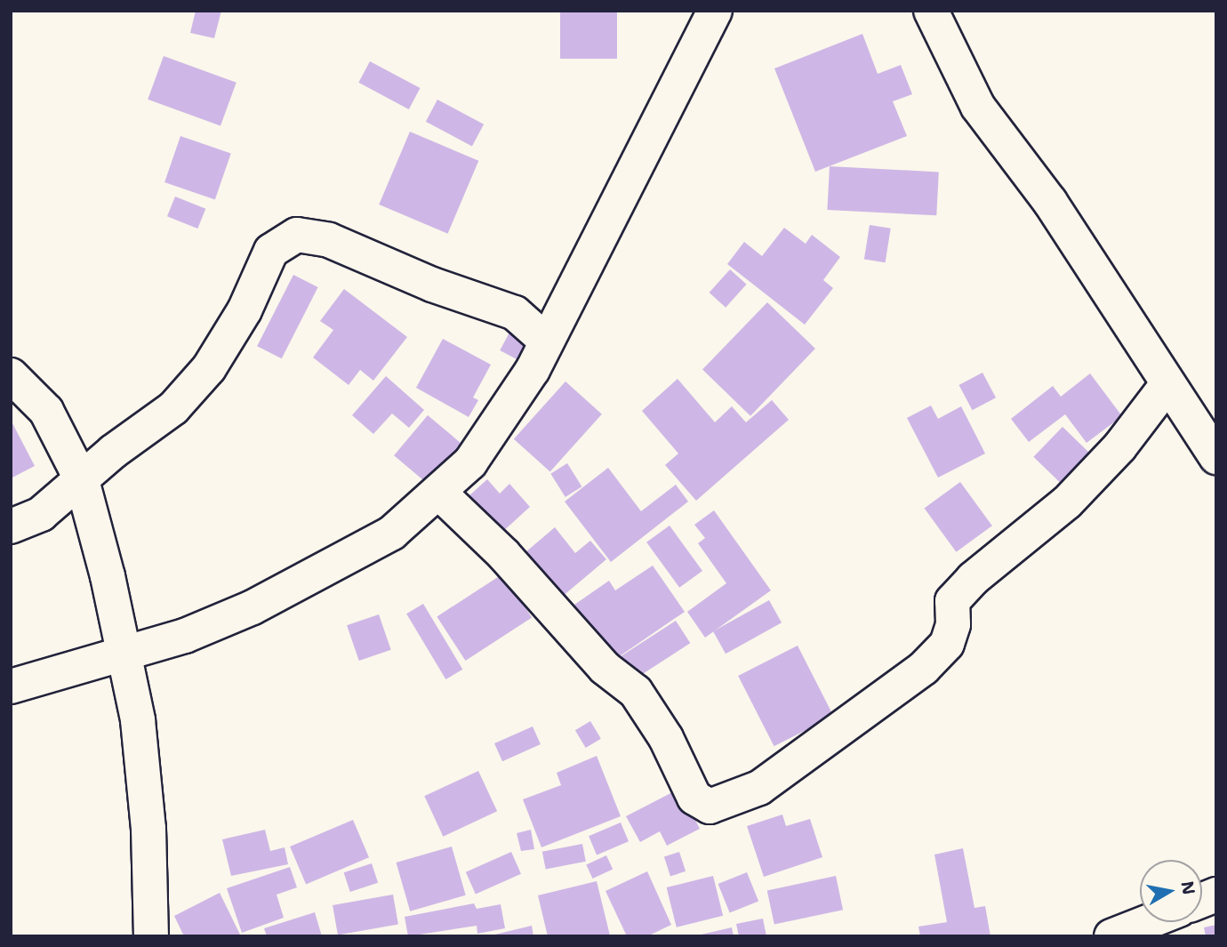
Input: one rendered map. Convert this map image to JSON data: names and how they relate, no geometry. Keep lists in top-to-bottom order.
{
  "north": "right"
}
